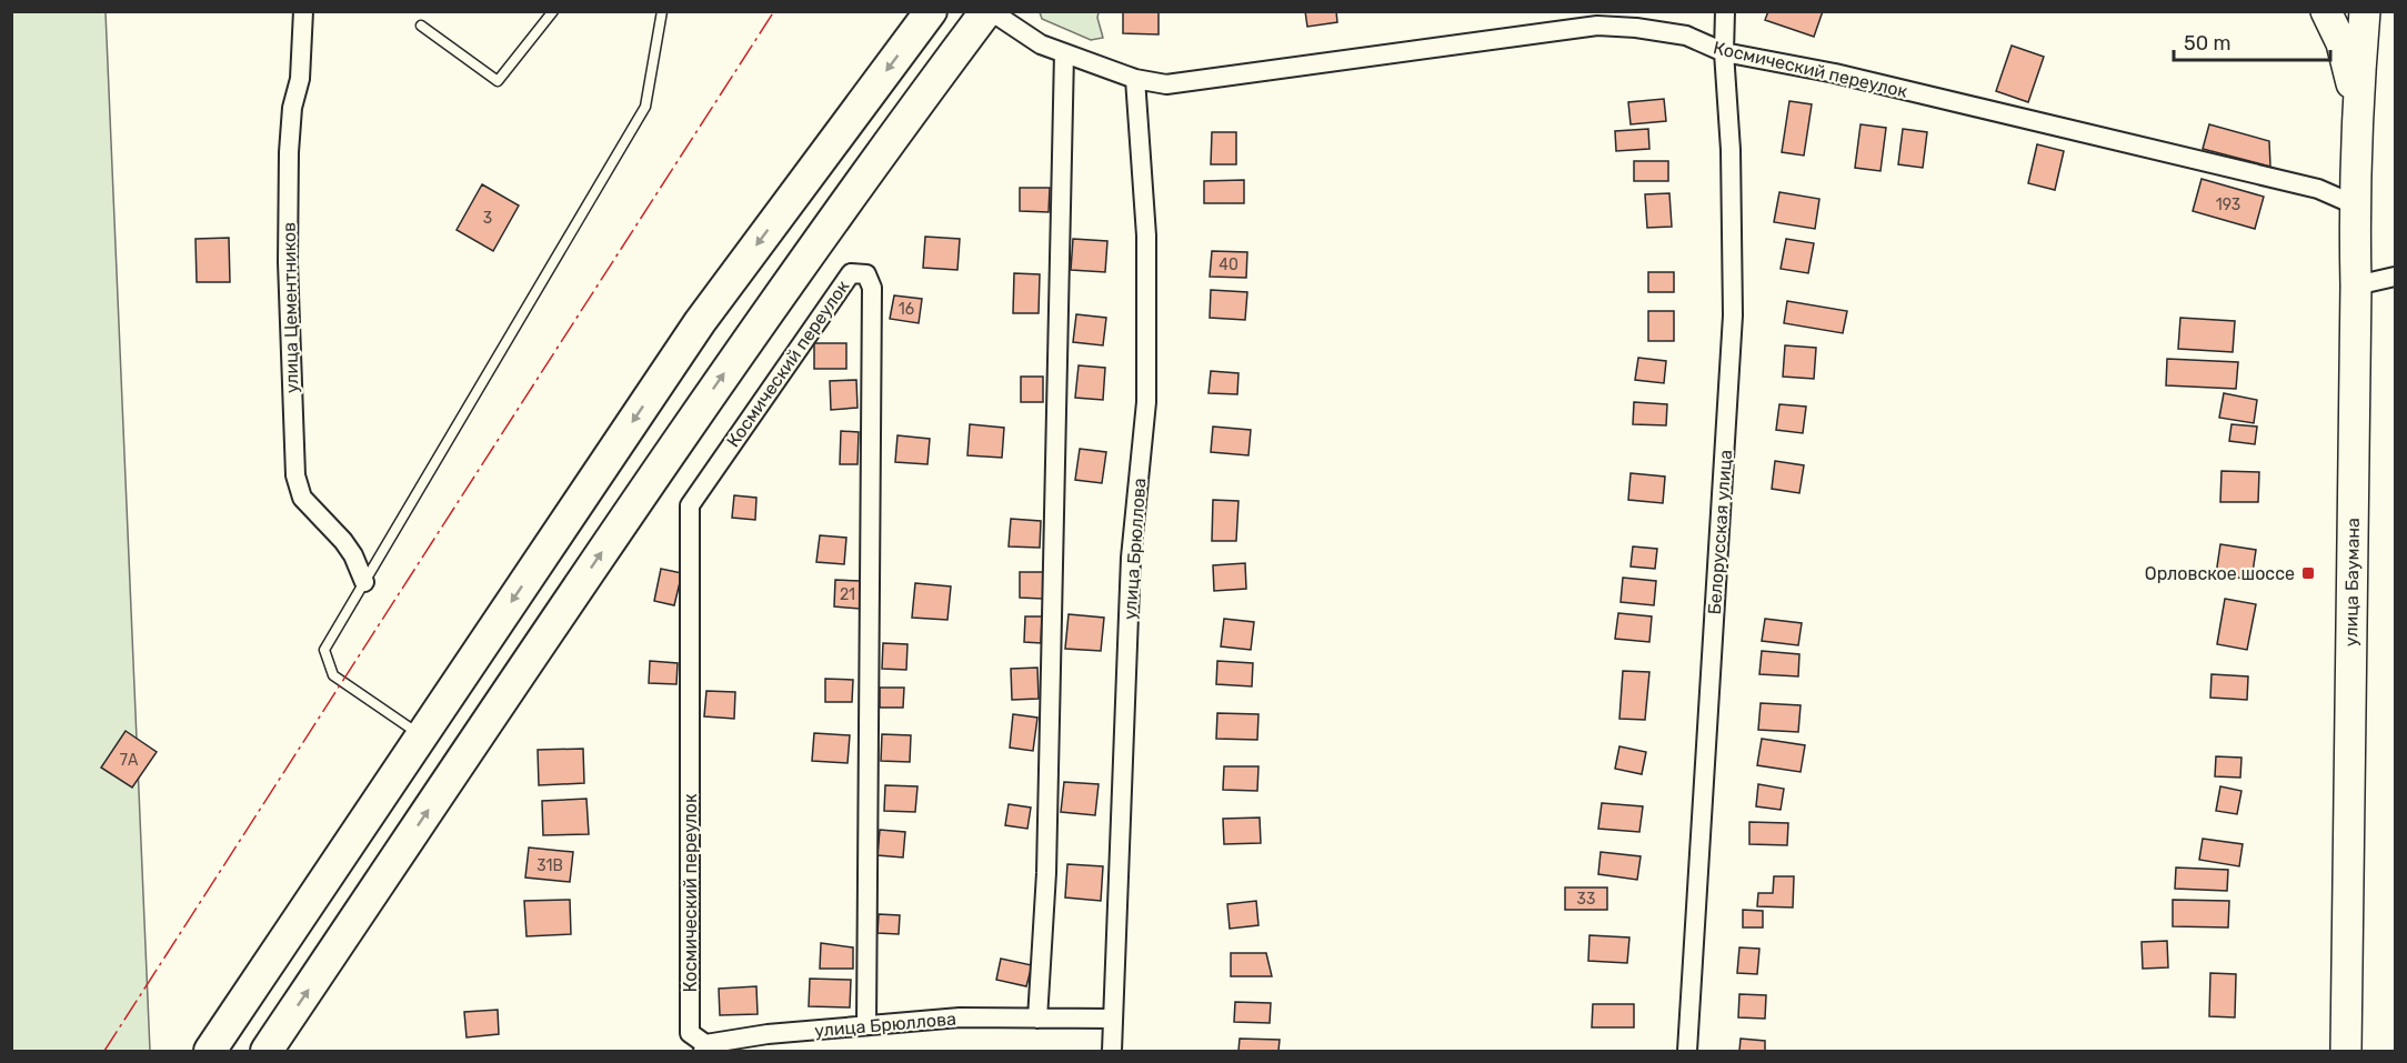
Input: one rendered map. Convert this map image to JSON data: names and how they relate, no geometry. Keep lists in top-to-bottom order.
{
  "streets": {
    "main road": ["улица Баумана"],
    "street": [
      "Космический переулок",
      "улица Цементников",
      "Белорусская улица",
      "улица Брюллова"
    ]
  },
  "crossings": [
    ["Космический переулок", "Белорусская улица"],
    ["Космический переулок", "улица Брюллова"],
    ["Космический переулок", "улица Баумана"]
  ],
  "places": {
    "transit": ["Орловское шоссе"]
  },
  "house_numbers": [
    "193",
    "3",
    "40",
    "16",
    "21",
    "7А",
    "31В",
    "33"
  ],
  "scale_bar": "50 m"
}
